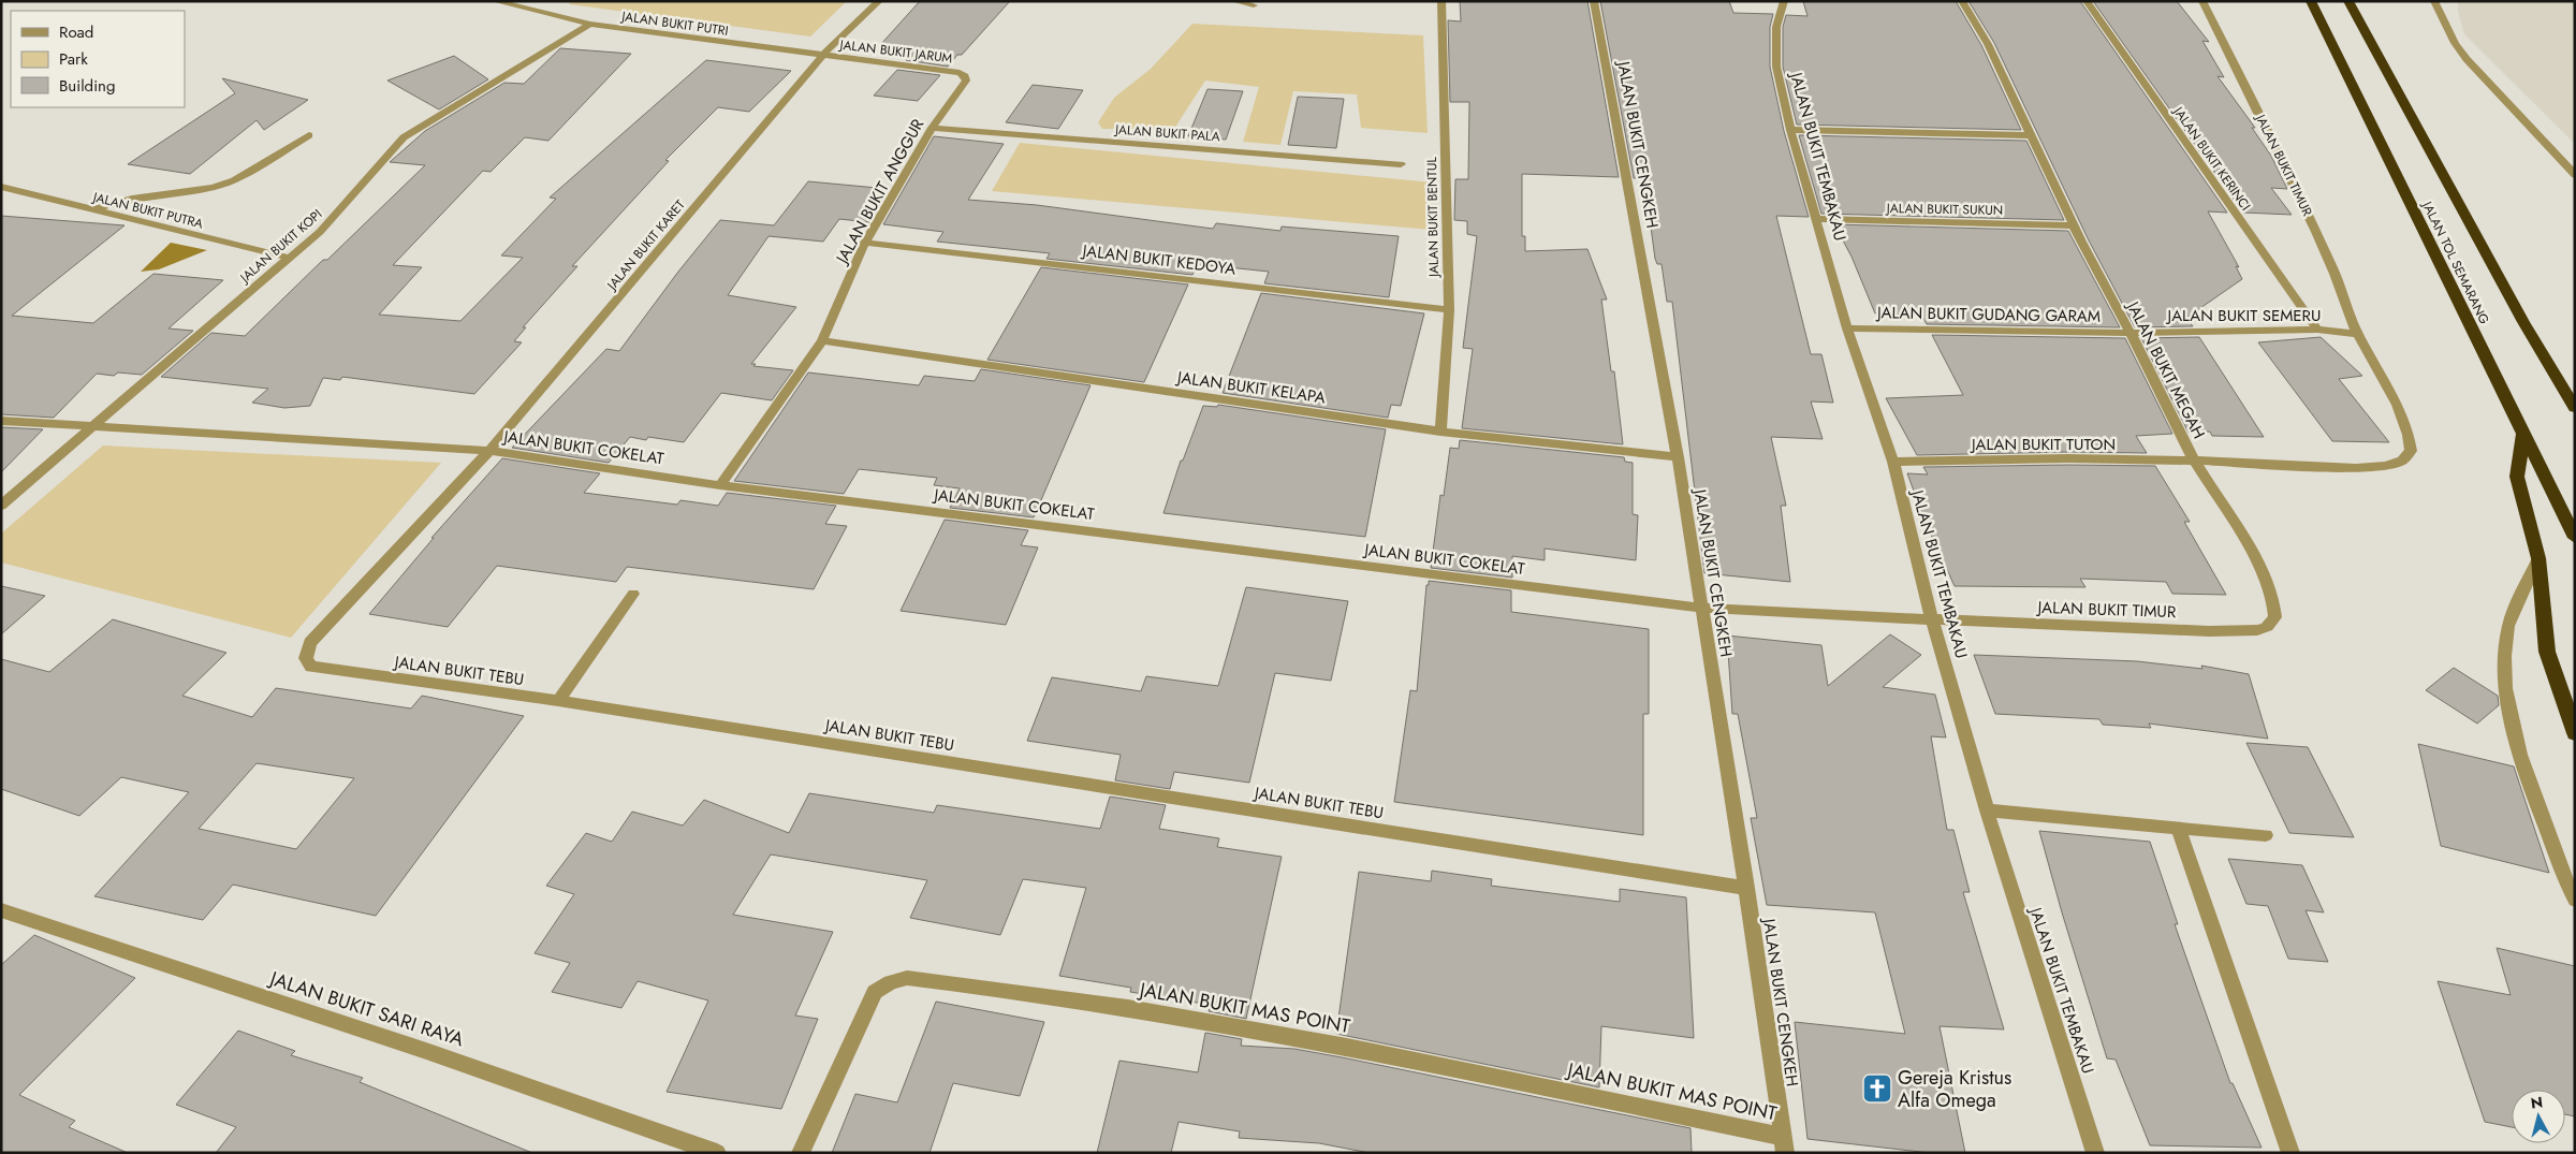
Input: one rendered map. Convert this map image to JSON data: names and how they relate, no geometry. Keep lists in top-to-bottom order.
{
  "streets": {
    "highway": ["JALAN TOL SEMARANG"],
    "street": [
      "JALAN BUKIT PUTRI",
      "JALAN BUKIT JARUM",
      "JALAN BUKIT PALA",
      "JALAN BUKIT CENGKEH",
      "JALAN BUKIT TEMBAKAU",
      "JALAN BUKIT KERINCI",
      "JALAN BUKIT TIMUR",
      "JALAN BUKIT ANGGUR",
      "JALAN BUKIT SUKUN",
      "JALAN BUKIT PUTRA",
      "JALAN BUKIT BENTUL",
      "JALAN BUKIT KARET",
      "JALAN BUKIT KOPI",
      "JALAN BUKIT KEDOYA",
      "JALAN BUKIT GUDANG GARAM",
      "JALAN BUKIT SEMERU",
      "JALAN BUKIT MEGAH",
      "JALAN BUKIT KELAPA",
      "JALAN BUKIT TUTON",
      "JALAN BUKIT COKELAT",
      "JALAN BUKIT TEBU",
      "JALAN BUKIT MAS POINT",
      "JALAN BUKIT SARI RAYA"
    ]
  },
  "crossings": [
    ["JALAN BUKIT PUTRI", "JALAN BUKIT JARUM"],
    ["JALAN BUKIT PUTRI", "JALAN BUKIT KARET"],
    ["JALAN BUKIT PUTRI", "JALAN BUKIT KOPI"],
    ["JALAN BUKIT JARUM", "JALAN BUKIT ANGGUR"],
    ["JALAN BUKIT JARUM", "JALAN BUKIT KARET"],
    ["JALAN BUKIT PALA", "JALAN BUKIT ANGGUR"],
    ["JALAN BUKIT CENGKEH", "JALAN BUKIT KELAPA"],
    ["JALAN BUKIT CENGKEH", "JALAN BUKIT COKELAT"],
    ["JALAN BUKIT CENGKEH", "JALAN BUKIT TEBU"],
    ["JALAN BUKIT CENGKEH", "JALAN BUKIT MAS POINT"],
    ["JALAN BUKIT TEMBAKAU", "JALAN BUKIT TIMUR"],
    ["JALAN BUKIT TEMBAKAU", "JALAN BUKIT SUKUN"],
    ["JALAN BUKIT TEMBAKAU", "JALAN BUKIT GUDANG GARAM"],
    ["JALAN BUKIT TEMBAKAU", "JALAN BUKIT TUTON"],
    ["JALAN BUKIT TEMBAKAU", "JALAN BUKIT COKELAT"],
    ["JALAN BUKIT KERINCI", "JALAN BUKIT SEMERU"],
    ["JALAN BUKIT TIMUR", "JALAN BUKIT SEMERU"],
    ["JALAN BUKIT TIMUR", "JALAN BUKIT MEGAH"],
    ["JALAN BUKIT TIMUR", "JALAN BUKIT TUTON"],
    ["JALAN BUKIT TIMUR", "JALAN BUKIT COKELAT"],
    ["JALAN BUKIT ANGGUR", "JALAN BUKIT KEDOYA"],
    ["JALAN BUKIT ANGGUR", "JALAN BUKIT KELAPA"],
    ["JALAN BUKIT ANGGUR", "JALAN BUKIT COKELAT"],
    ["JALAN BUKIT SUKUN", "JALAN BUKIT MEGAH"],
    ["JALAN BUKIT PUTRA", "JALAN BUKIT KOPI"],
    ["JALAN BUKIT BENTUL", "JALAN BUKIT KEDOYA"],
    ["JALAN BUKIT BENTUL", "JALAN BUKIT KELAPA"],
    ["JALAN BUKIT KARET", "JALAN BUKIT COKELAT"],
    ["JALAN BUKIT KARET", "JALAN BUKIT TEBU"],
    ["JALAN BUKIT KOPI", "JALAN BUKIT COKELAT"],
    ["JALAN BUKIT GUDANG GARAM", "JALAN BUKIT SEMERU"],
    ["JALAN BUKIT GUDANG GARAM", "JALAN BUKIT MEGAH"],
    ["JALAN BUKIT SEMERU", "JALAN BUKIT MEGAH"],
    ["JALAN BUKIT MEGAH", "JALAN BUKIT TUTON"],
    ["JALAN BUKIT COKELAT", "JALAN BUKIT TEBU"]
  ],
  "places": {
    "church": ["Gereja Kristus Alfa Omega"]
  },
  "legend": ["Road", "Park", "Building"],
  "north": "top"
}
